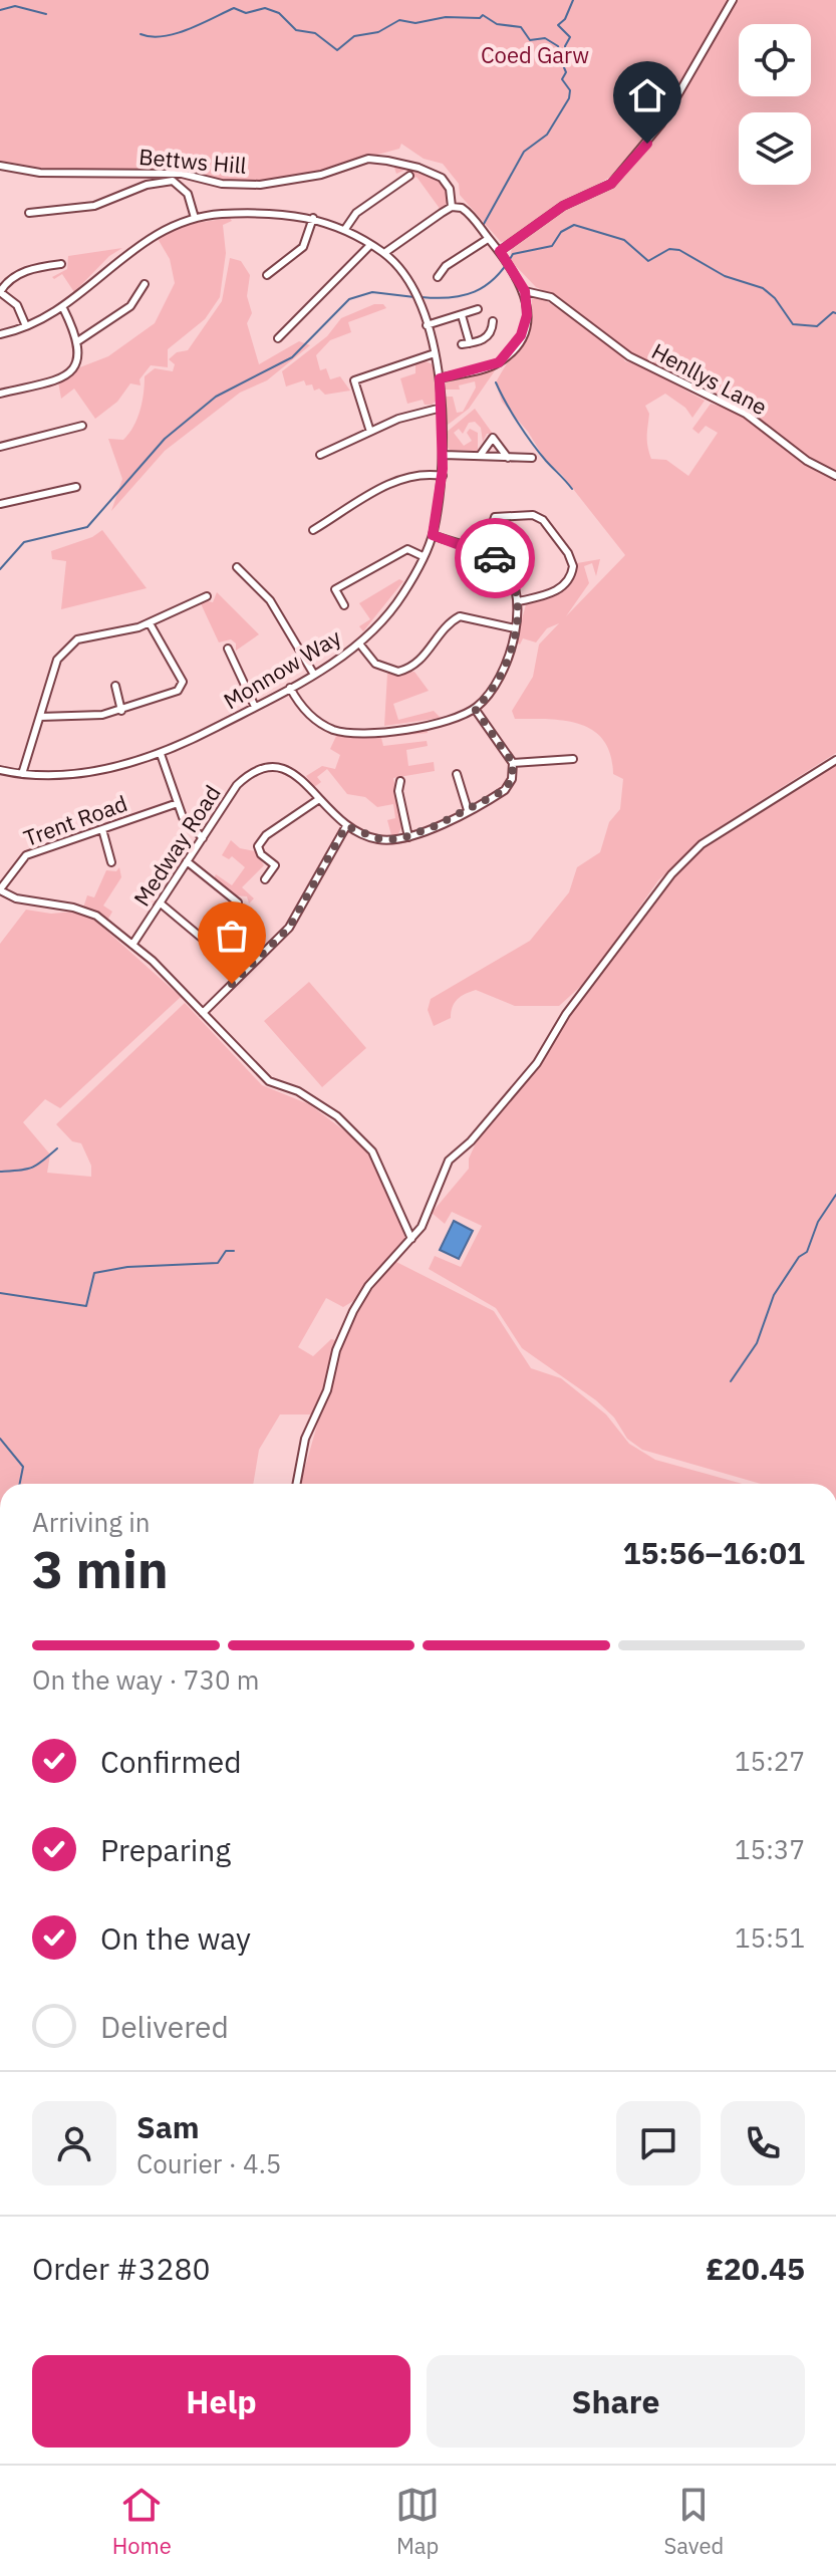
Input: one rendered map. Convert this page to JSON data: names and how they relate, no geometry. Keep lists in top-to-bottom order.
{
  "streets": {
    "street": [
      "Bettws Hill",
      "Henllys Lane",
      "Monnow Way",
      "Trent Road",
      "Medway Road"
    ]
  },
  "parks": ["Coed Garw"],
  "page": {
    "heading": ["3 min", "Arriving in", "15:56–16:01"],
    "panel": [
      "Sam",
      "Courier · 4.5",
      "Order #3280",
      "£20.45"
    ],
    "bar": "On the way · 730 m",
    "list": [
      ["Confirmed", "15:27"],
      ["Preparing", "15:37"],
      ["On the way", "15:51"],
      "Delivered"
    ],
    "buttons": ["Help", "Share"],
    "tabs": ["Home", "Map", "Saved"]
  }
}
